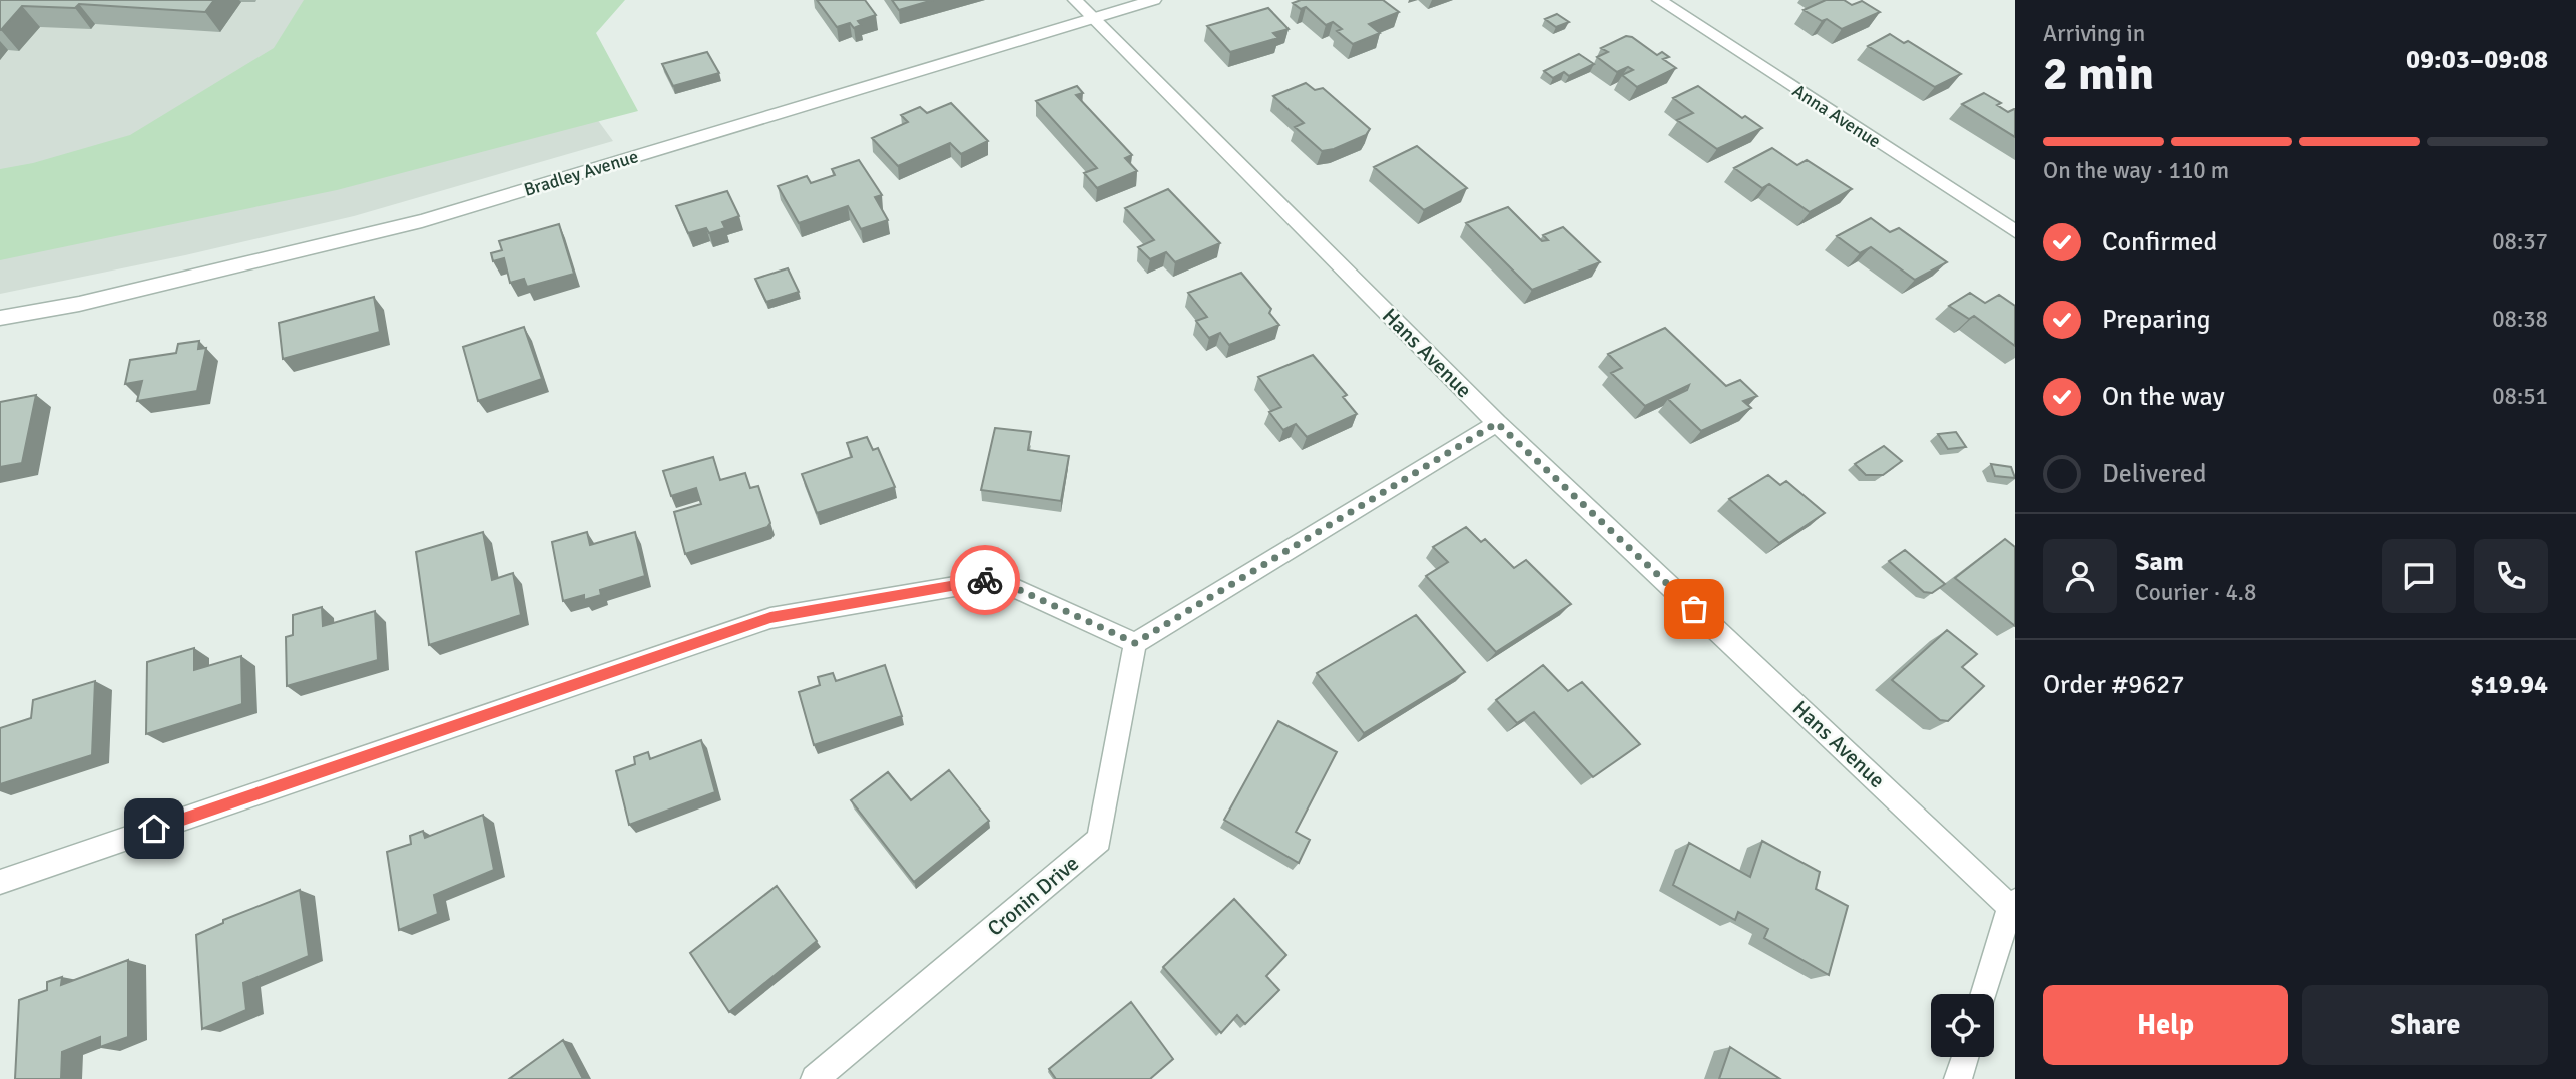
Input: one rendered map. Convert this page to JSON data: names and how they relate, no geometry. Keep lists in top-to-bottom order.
{
  "streets": {
    "street": [
      "Anna Avenue",
      "Bradley Avenue",
      "Hans Avenue",
      "Cronin Drive"
    ]
  },
  "crossings": [
    ["Bradley Avenue", "Hans Avenue"]
  ],
  "page": {
    "heading": ["2 min", "Arriving in", "09:03–09:08"],
    "panel": [
      "Sam",
      "Courier · 4.8",
      "Order #9627",
      "$19.94"
    ],
    "bar": "On the way · 110 m",
    "list": [
      ["Confirmed", "08:37"],
      ["Preparing", "08:38"],
      ["On the way", "08:51"],
      "Delivered"
    ],
    "buttons": ["Help", "Share"]
  }
}
